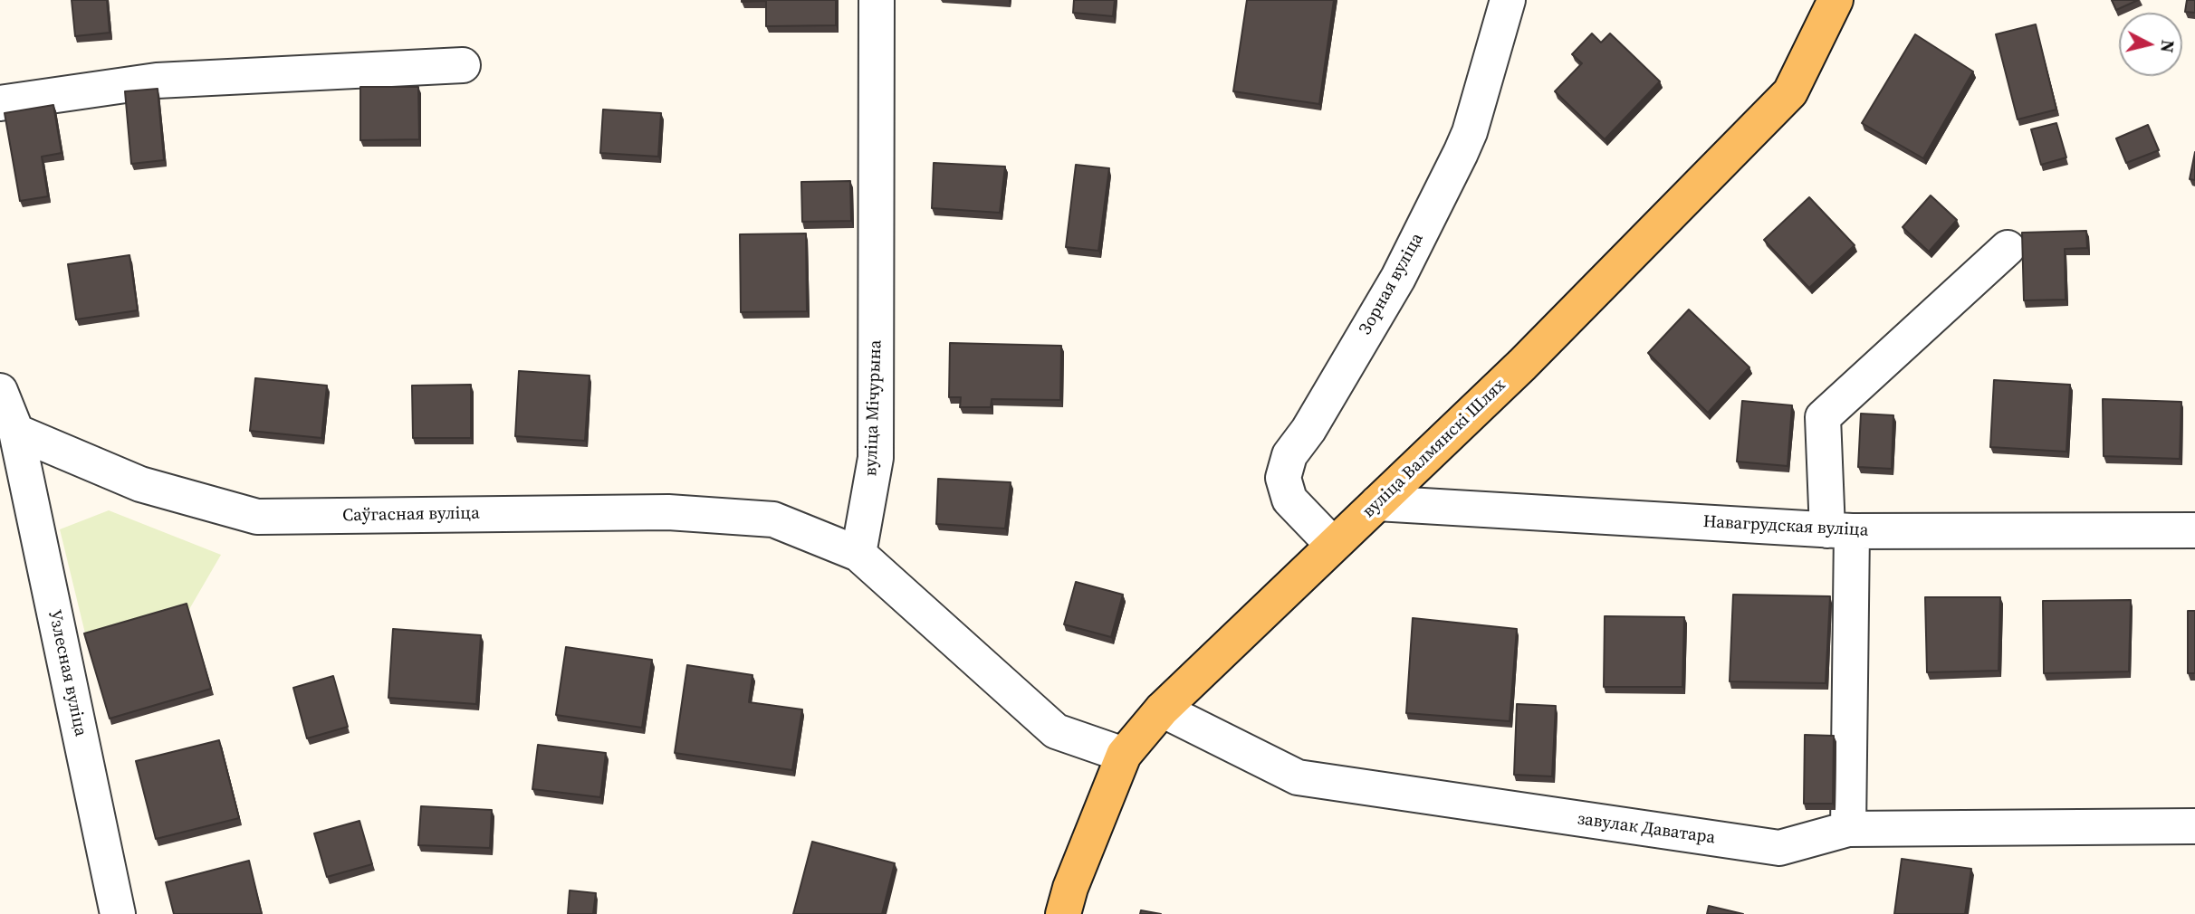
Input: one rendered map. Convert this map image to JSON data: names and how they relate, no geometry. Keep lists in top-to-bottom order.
{
  "streets": {
    "main road": ["вуліца Валмянскі Шлях"],
    "street": [
      "Зорная вуліца",
      "вуліца Мічурына",
      "Саўгасная вуліца",
      "Навагрудская вуліца",
      "Узлесная вуліца",
      "завулак Даватара"
    ]
  },
  "crossings": [
    ["Зорная вуліца", "вуліца Валмянскі Шлях"],
    ["вуліца Мічурына", "Саўгасная вуліца"],
    ["вуліца Валмянскі Шлях", "Навагрудская вуліца"],
    ["вуліца Валмянскі Шлях", "завулак Даватара"],
    ["Саўгасная вуліца", "Узлесная вуліца"]
  ],
  "north": "right"
}
